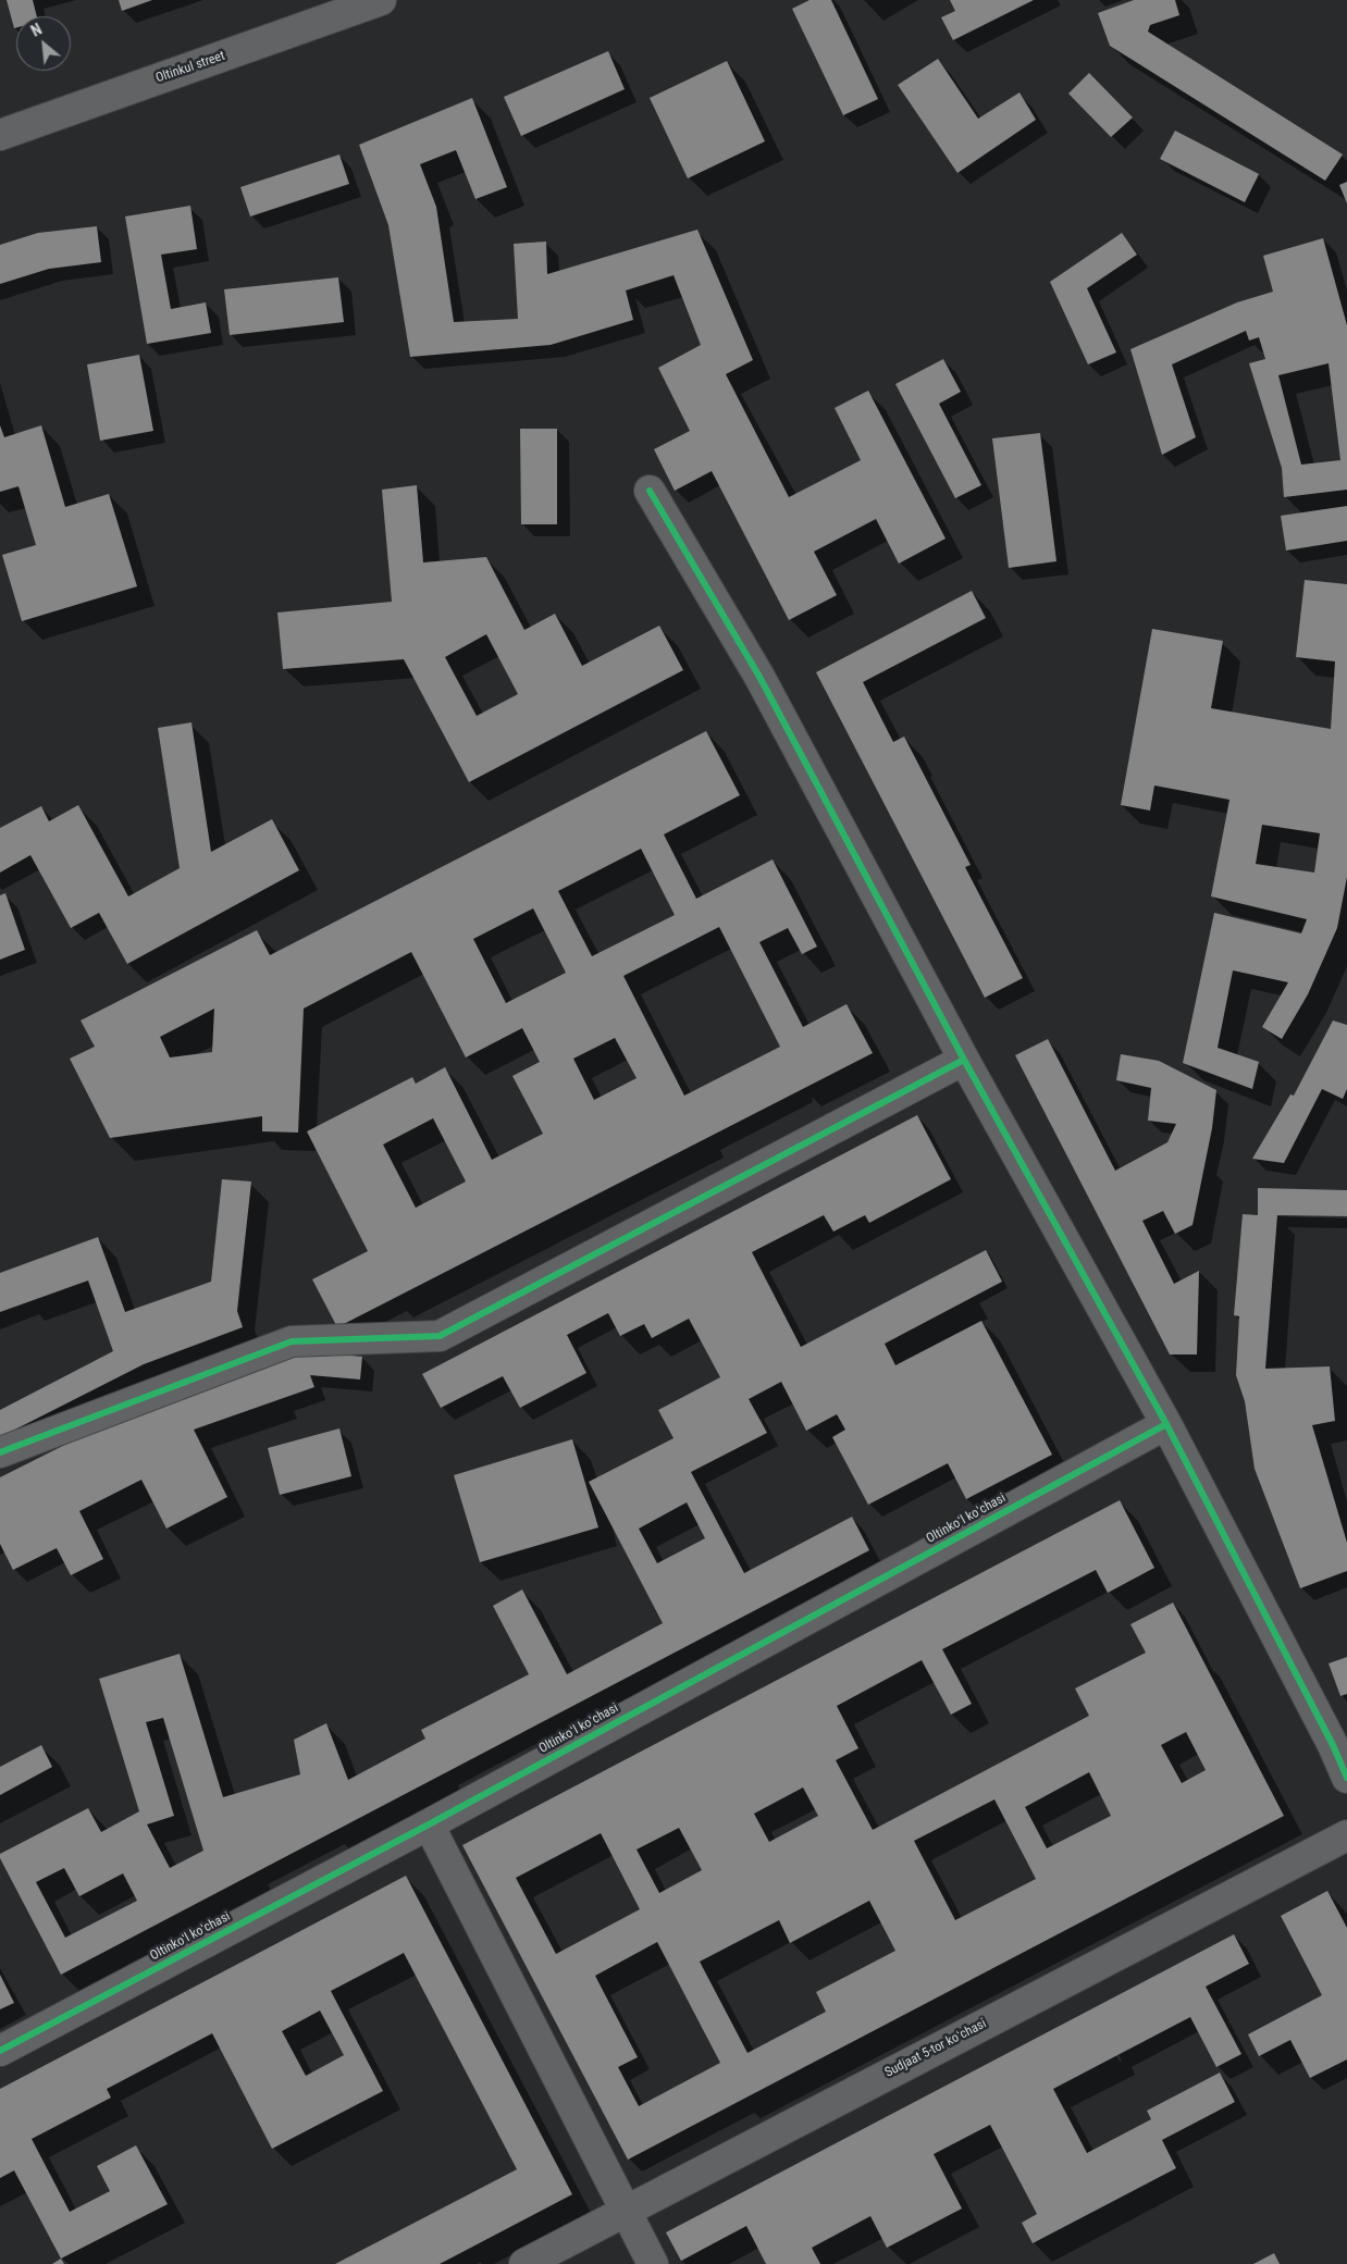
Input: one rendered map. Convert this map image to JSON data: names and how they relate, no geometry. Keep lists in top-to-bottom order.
{
  "streets": {
    "street": ["Oltinkul street", "Oltinkoʻl koʻchasi", "Sudjaat 5-tor koʻchasi"]
  },
  "north": "top left"
}
